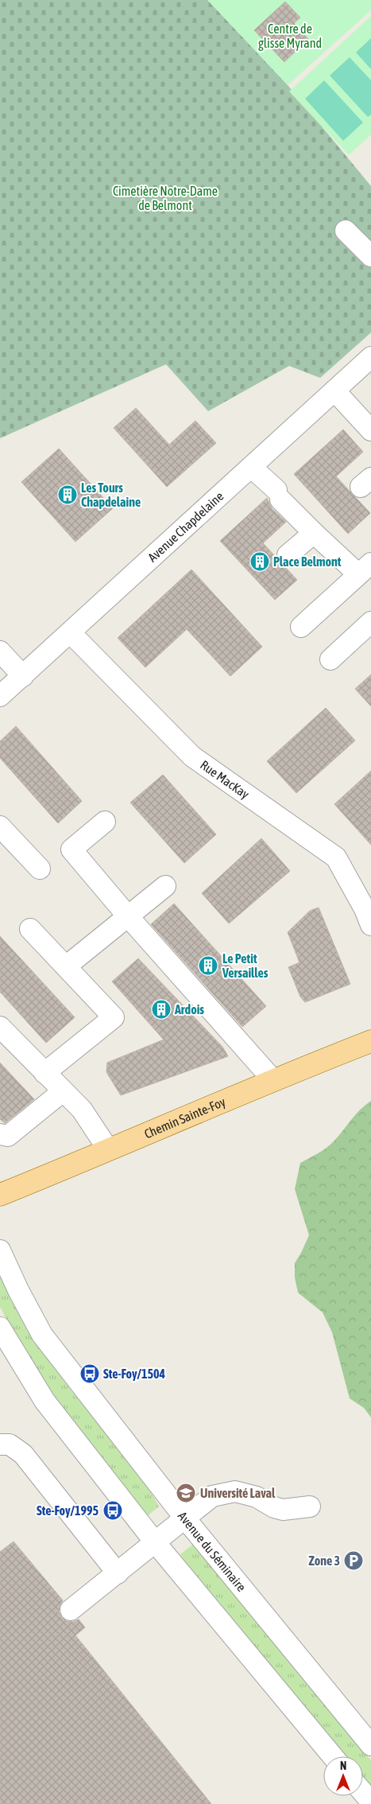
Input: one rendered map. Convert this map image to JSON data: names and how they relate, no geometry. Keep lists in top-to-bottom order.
{
  "streets": {
    "main road": ["Chemin Sainte-Foy"],
    "street": ["Avenue Chapdelaine", "Rue MacKay", "Avenue du Séminaire"]
  },
  "crossings": [
    ["Avenue Chapdelaine", "Rue MacKay"]
  ],
  "parks": ["Centre de glisse Myrand", "Cimetière Notre-Dame de Belmont"],
  "places": {
    "building": [
      "Les Tours Chapdelaine",
      "Place Belmont",
      "Le Petit Versailles",
      "Ardois"
    ],
    "bus stop": ["Ste-Foy/1504", "Ste-Foy/1995"],
    "school or university": ["Université Laval"],
    "parking": ["Zone 3"]
  },
  "north": "top"
}
